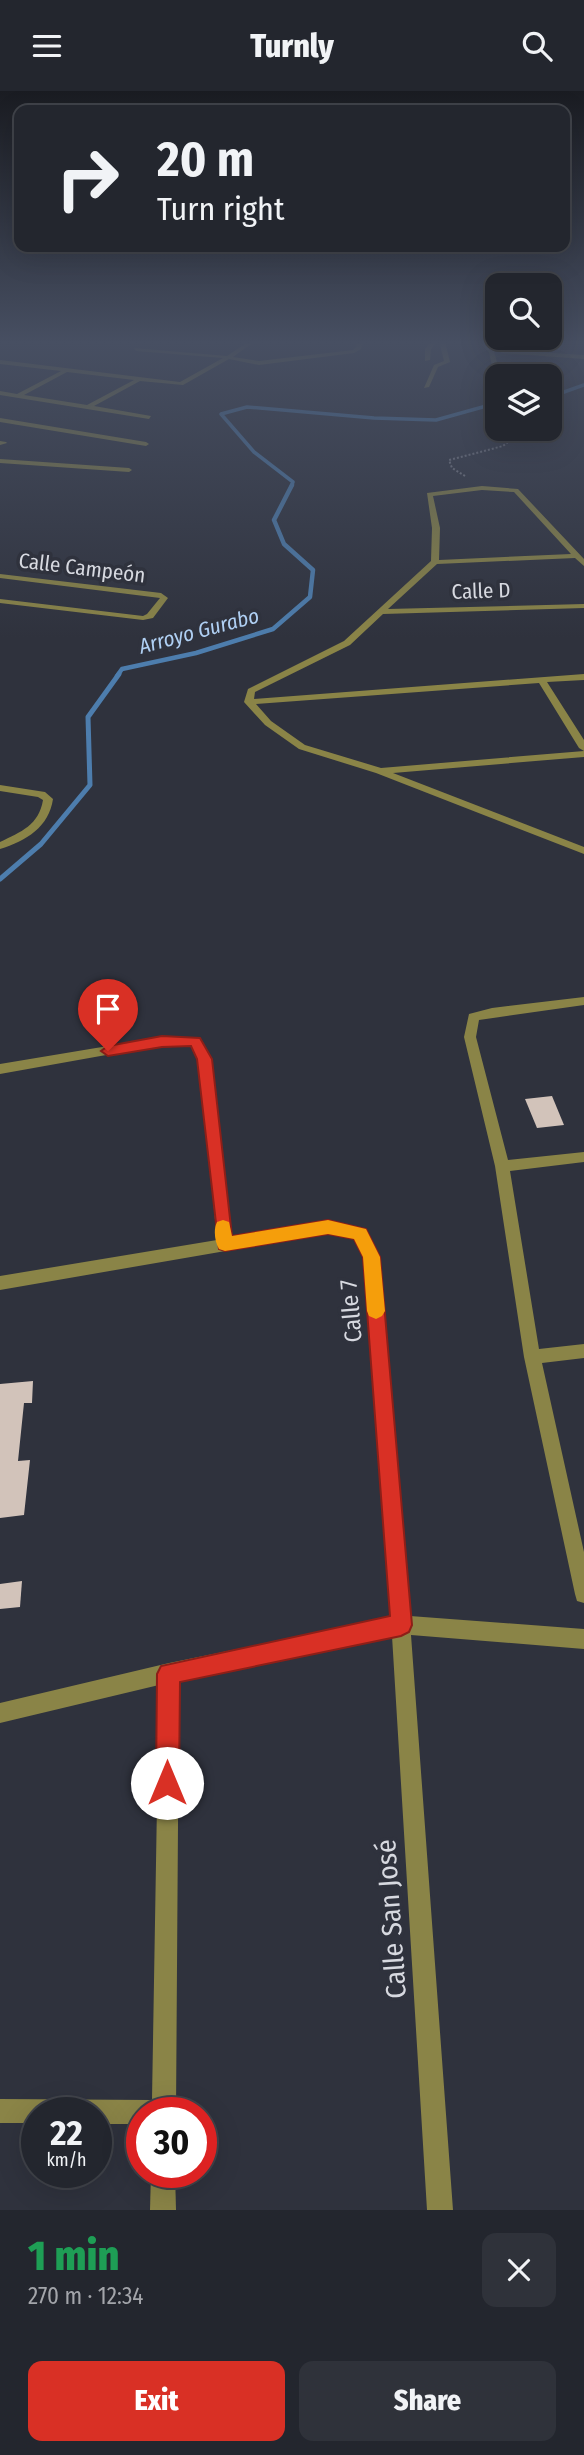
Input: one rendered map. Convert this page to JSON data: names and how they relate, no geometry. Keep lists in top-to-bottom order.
{
  "streets": {
    "street": [
      "Calle Campeón",
      "Calle D",
      "Calle 7",
      "Calle San José"
    ]
  },
  "crossings": [
    ["Calle 7", "Calle San José"]
  ],
  "water": ["Arroyo Gurabo"],
  "page": {
    "header": "Turnly",
    "turn": ["20 m", "Turn right"],
    "speed": "22 km/h",
    "limit": "30",
    "heading": ["1 min", "270 m · 12:34"],
    "buttons": ["Exit", "Share"]
  }
}
